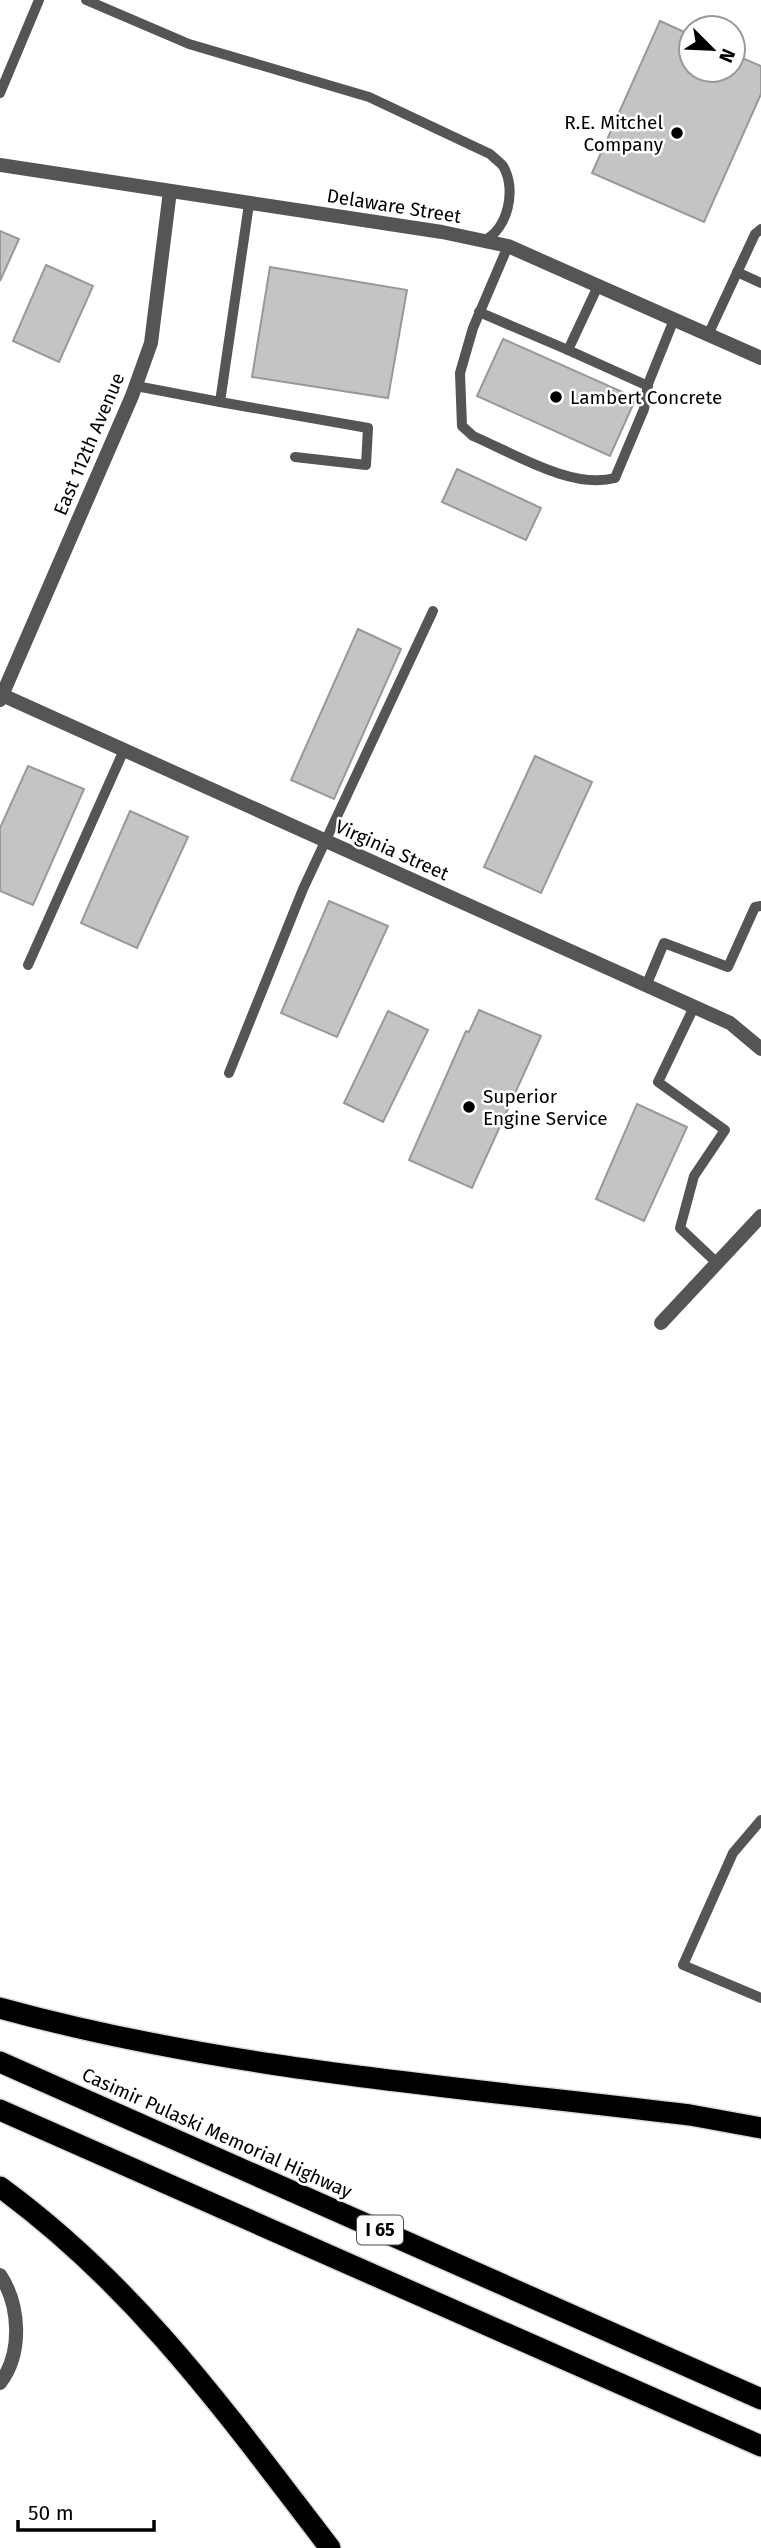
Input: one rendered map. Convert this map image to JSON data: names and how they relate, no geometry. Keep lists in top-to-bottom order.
{
  "streets": {
    "highway": ["Casimir Pulaski Memorial Highway", "I 65"],
    "street": ["Delaware Street", "East 112th Avenue", "Virginia Street"]
  },
  "crossings": [
    ["Delaware Street", "East 112th Avenue"],
    ["East 112th Avenue", "Virginia Street"]
  ],
  "places": ["R.E. Mitchel Company", "Lambert Concrete", "Superior Engine Service"],
  "scale_bar": "50 m",
  "north": "bottom right"
}
